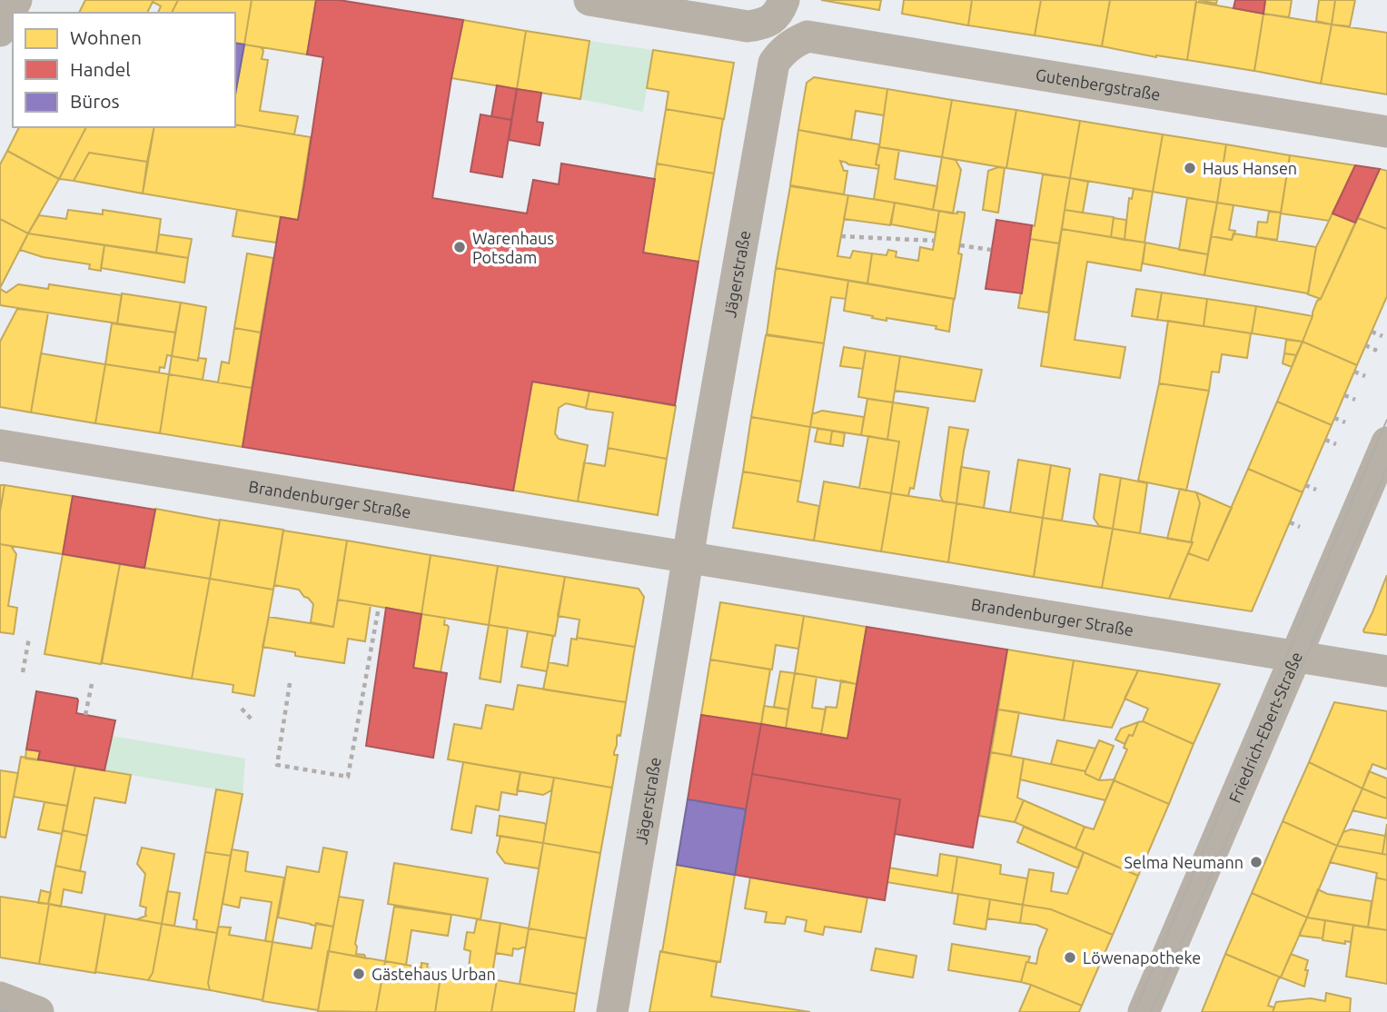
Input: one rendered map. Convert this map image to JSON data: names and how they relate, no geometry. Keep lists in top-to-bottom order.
{
  "streets": {
    "street": [
      "Gutenbergstraße",
      "Jägerstraße",
      "Brandenburger Straße",
      "Friedrich-Ebert-Straße"
    ]
  },
  "crossings": [
    ["Gutenbergstraße", "Jägerstraße"],
    ["Jägerstraße", "Brandenburger Straße"],
    ["Brandenburger Straße", "Friedrich-Ebert-Straße"]
  ],
  "places": [
    "Haus Hansen",
    "Warenhaus Potsdam",
    "Selma Neumann",
    "Löwenapotheke",
    "Gästehaus Urban"
  ],
  "legend": ["Wohnen", "Handel", "Büros"]
}
